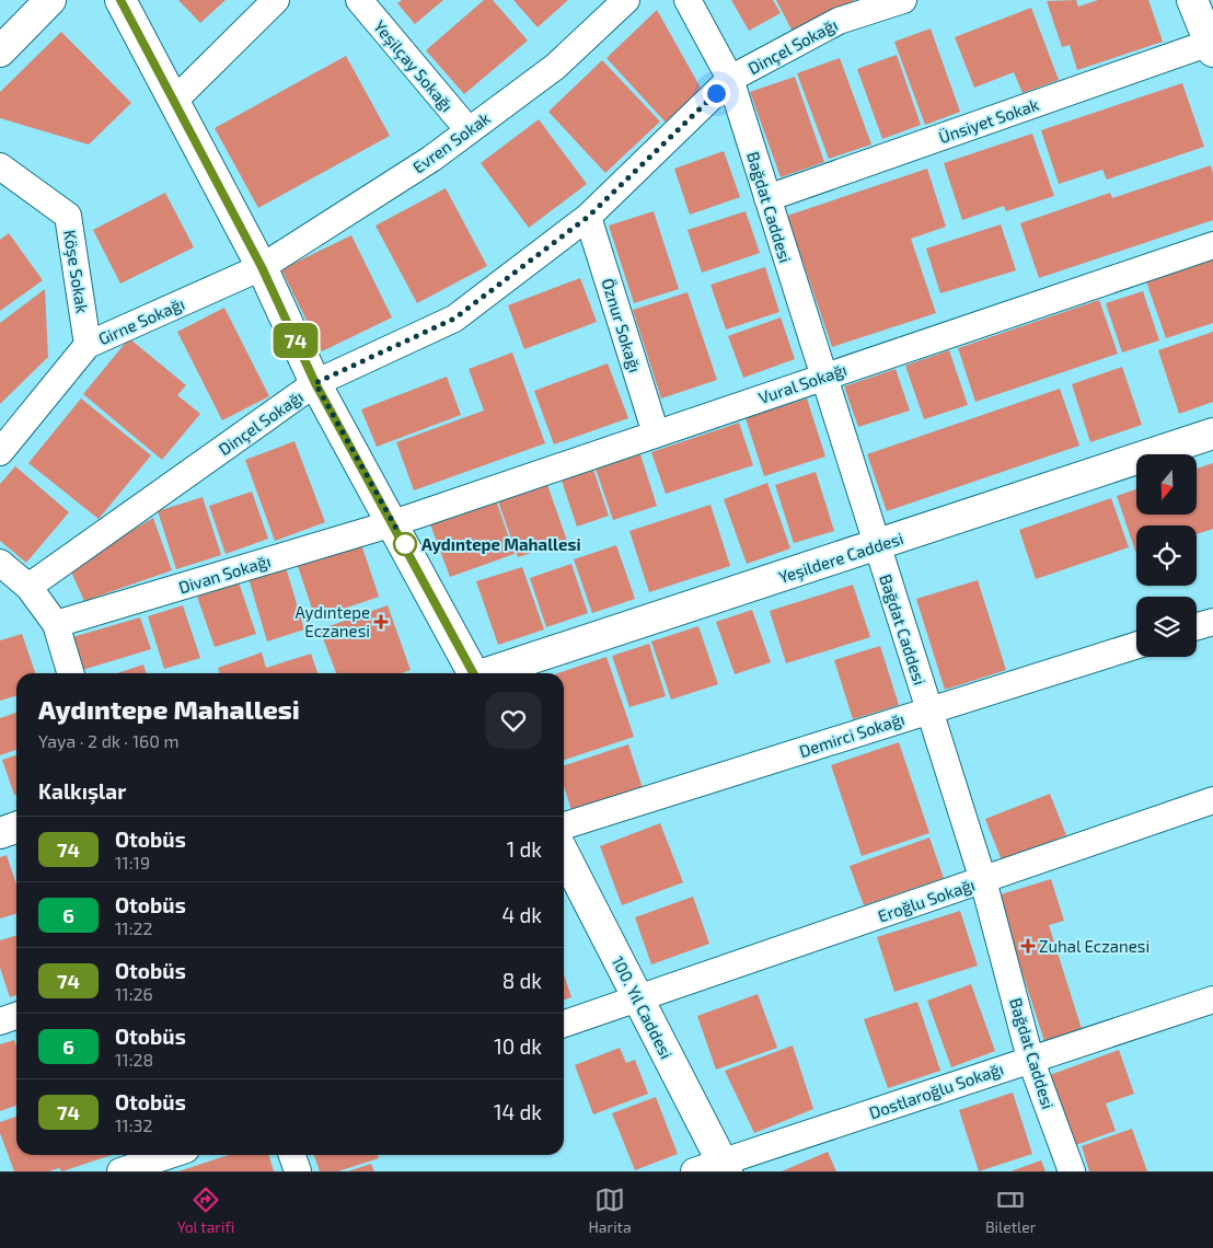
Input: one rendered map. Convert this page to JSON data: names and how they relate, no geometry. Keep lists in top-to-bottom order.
{
  "streets": {
    "street": [
      "Dinçel Sokağı",
      "Yeşilçay Sokağı",
      "Ünsiyet Sokak",
      "Evren Sokak",
      "Bağdat Caddesi",
      "Köşe Sokak",
      "Girne Sokağı",
      "Öznur Sokağı",
      "Vural Sokağı",
      "Yeşildere Caddesi",
      "Divan Sokağı",
      "Demirci Sokağı",
      "Eroğlu Sokağı",
      "100. Yıl Caddesi",
      "Dostlaroğlu Sokağı"
    ]
  },
  "crossings": [
    ["Dinçel Sokağı", "Bağdat Caddesi"],
    ["Dinçel Sokağı", "Öznur Sokağı"],
    ["Yeşilçay Sokağı", "Evren Sokak"],
    ["Ünsiyet Sokak", "Bağdat Caddesi"],
    ["Evren Sokak", "Girne Sokağı"],
    ["Bağdat Caddesi", "Vural Sokağı"],
    ["Bağdat Caddesi", "Yeşildere Caddesi"],
    ["Bağdat Caddesi", "Demirci Sokağı"],
    ["Bağdat Caddesi", "Eroğlu Sokağı"],
    ["Bağdat Caddesi", "Dostlaroğlu Sokağı"],
    ["Köşe Sokak", "Girne Sokağı"],
    ["Öznur Sokağı", "Vural Sokağı"],
    ["Vural Sokağı", "Divan Sokağı"],
    ["Eroğlu Sokağı", "100. Yıl Caddesi"],
    ["100. Yıl Caddesi", "Dostlaroğlu Sokağı"]
  ],
  "places": {
    "other": ["Aydıntepe Mahallesi"],
    "health": ["Aydıntepe Eczanesi", "Zuhal Eczanesi"]
  },
  "lines": ["bus line 74"],
  "north": "bottom",
  "page": {
    "on_map": "74",
    "heading": [
      ["Aydıntepe Mahallesi", "Yaya · 2 dk · 160 m"],
      "Kalkışlar"
    ],
    "list": [
      {
        "mark": "74",
        "name": "Otobüs",
        "note": "11:19",
        "value": "1 dk"
      },
      {
        "mark": "6",
        "name": "Otobüs",
        "note": "11:22",
        "value": "4 dk"
      },
      {
        "mark": "74",
        "name": "Otobüs",
        "note": "11:26",
        "value": "8 dk"
      },
      {
        "mark": "6",
        "name": "Otobüs",
        "note": "11:28",
        "value": "10 dk"
      },
      {
        "mark": "74",
        "name": "Otobüs",
        "note": "11:32",
        "value": "14 dk"
      }
    ],
    "tabs": ["Yol tarifi", "Harita", "Biletler"]
  }
}
